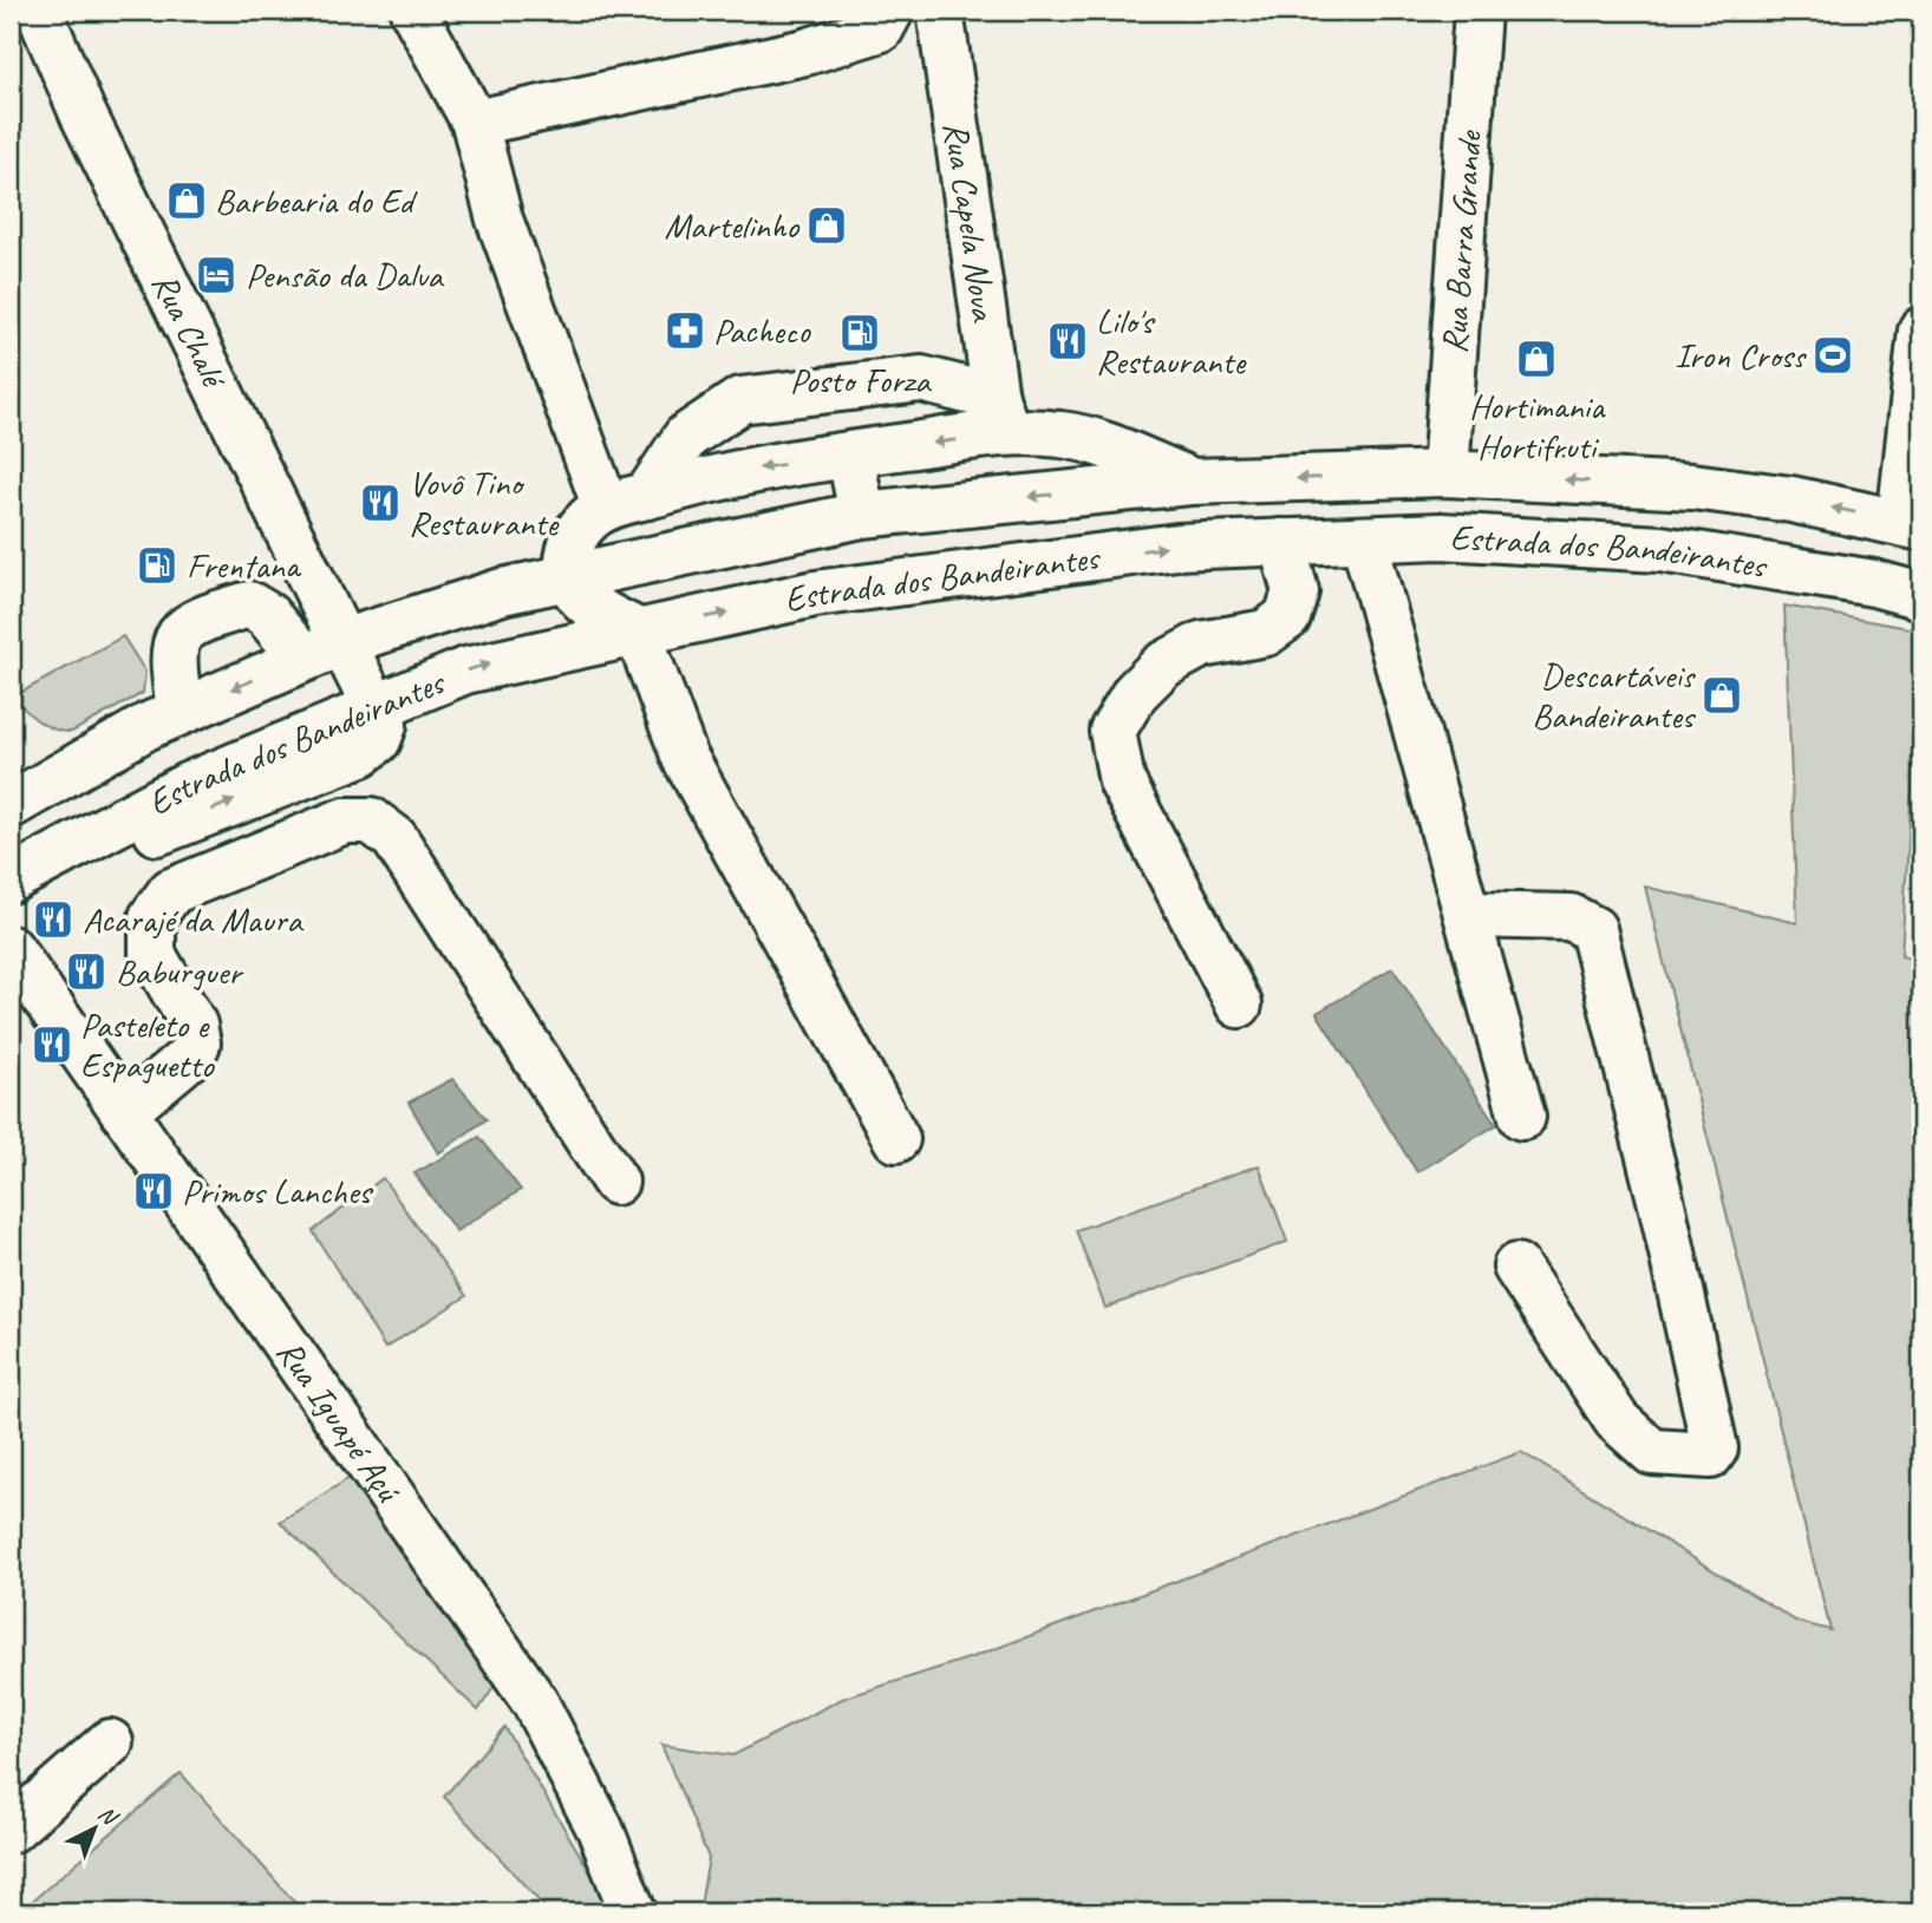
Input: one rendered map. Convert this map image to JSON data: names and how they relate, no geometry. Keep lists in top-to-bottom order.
{
  "streets": {
    "street": [
      "Rua Capela Nova",
      "Rua Barra Grande",
      "Rua Chalé",
      "Estrada dos Bandeirantes",
      "Rua Iguapé Açú"
    ]
  },
  "crossings": [
    ["Rua Barra Grande", "Estrada dos Bandeirantes"],
    ["Rua Chalé", "Estrada dos Bandeirantes"]
  ],
  "places": {
    "shop": [
      "Barbearia do Ed",
      "Martelinho",
      "Hortimania Hortifruti",
      "Descartáveis Bandeirantes"
    ],
    "hotel": ["Pensão da Dalva"],
    "pharmacy": ["Pacheco"],
    "fuel station": ["Posto Forza", "Frentana"],
    "restaurant": [
      "Lilo's Restaurante",
      "Vovô Tino Restaurante",
      "Acarajé da Maura",
      "Baburguer",
      "Pasteleto e Espaguetto",
      "Primos Lanches"
    ],
    "sports": ["Iron Cross"]
  },
  "north": "top right"
}
